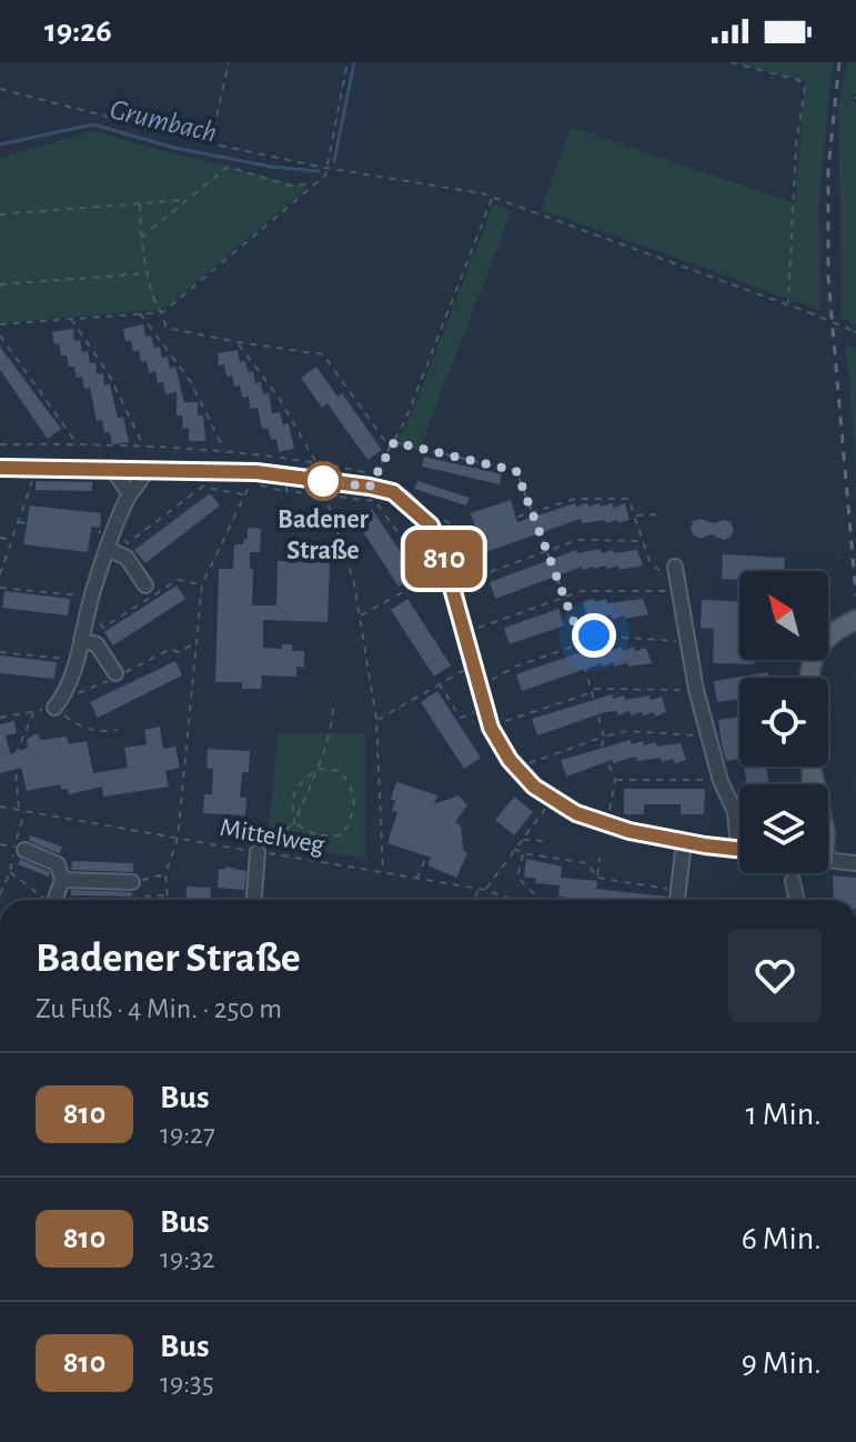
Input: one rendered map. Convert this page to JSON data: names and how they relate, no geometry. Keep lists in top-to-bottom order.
{
  "streets": {
    "path": ["Mittelweg"]
  },
  "water": ["Grumbach"],
  "places": ["Badener Straße"],
  "lines": ["bus line 810"],
  "north": "top left",
  "page": {
    "status": "19:26",
    "on_map": "810",
    "heading": ["Badener Straße", "Zu Fuß · 4 Min. · 250 m"],
    "list": [
      {
        "mark": "810",
        "name": "Bus",
        "note": "19:27",
        "value": "1 Min."
      },
      {
        "mark": "810",
        "name": "Bus",
        "note": "19:32",
        "value": "6 Min."
      },
      {
        "mark": "810",
        "name": "Bus",
        "note": "19:35",
        "value": "9 Min."
      }
    ]
  }
}
